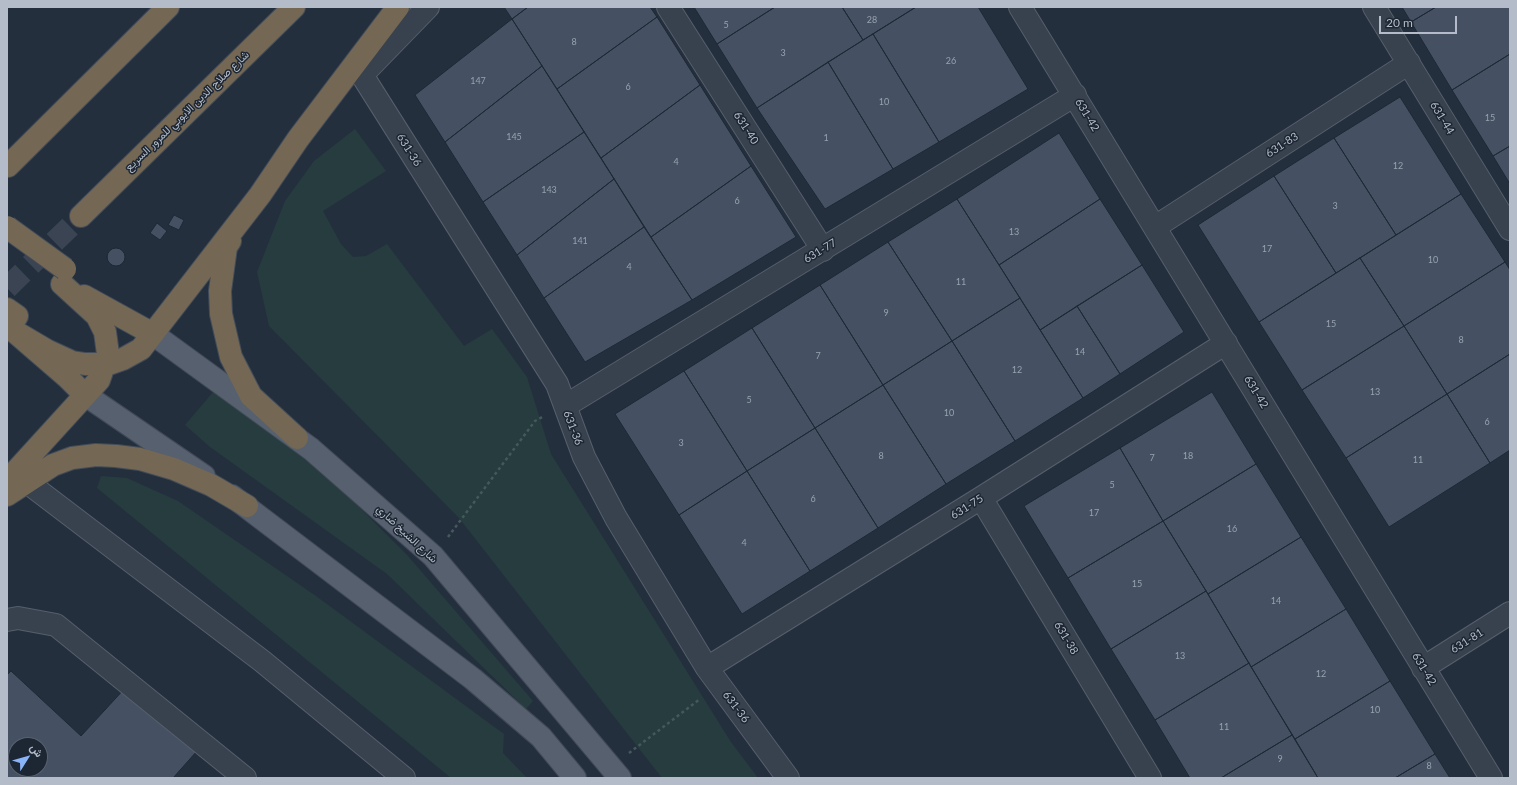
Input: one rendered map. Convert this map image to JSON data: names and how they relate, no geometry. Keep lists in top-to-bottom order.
{
  "streets": {
    "highway": ["شارع صلاح الدين الايوبي للمرور السريع"],
    "main road": ["شارع الشيخ ضاري"],
    "street": [
      "631-42",
      "631-44",
      "631-40",
      "631-83",
      "631-36",
      "631-77",
      "631-75",
      "631-38",
      "631-81"
    ]
  },
  "crossings": [
    ["631-42", "631-83"],
    ["631-42", "631-77"],
    ["631-42", "631-75"],
    ["631-42", "631-81"],
    ["631-44", "631-83"],
    ["631-40", "631-77"],
    ["631-36", "631-77"],
    ["631-36", "631-75"],
    ["631-75", "631-38"]
  ],
  "house_numbers": [
    "28",
    "5",
    "8",
    "3",
    "26",
    "147",
    "6",
    "10",
    "15",
    "145",
    "1",
    "4",
    "12",
    "143",
    "6",
    "3",
    "13",
    "141",
    "17",
    "10",
    "4",
    "11",
    "9",
    "15",
    "8",
    "14",
    "7",
    "12",
    "13",
    "5",
    "10",
    "6",
    "3",
    "8",
    "18",
    "7",
    "11",
    "5",
    "6",
    "17",
    "16",
    "4",
    "15",
    "14",
    "13",
    "12",
    "10",
    "11",
    "9",
    "8"
  ],
  "scale_bar": "20 m",
  "north": "top right"
}
